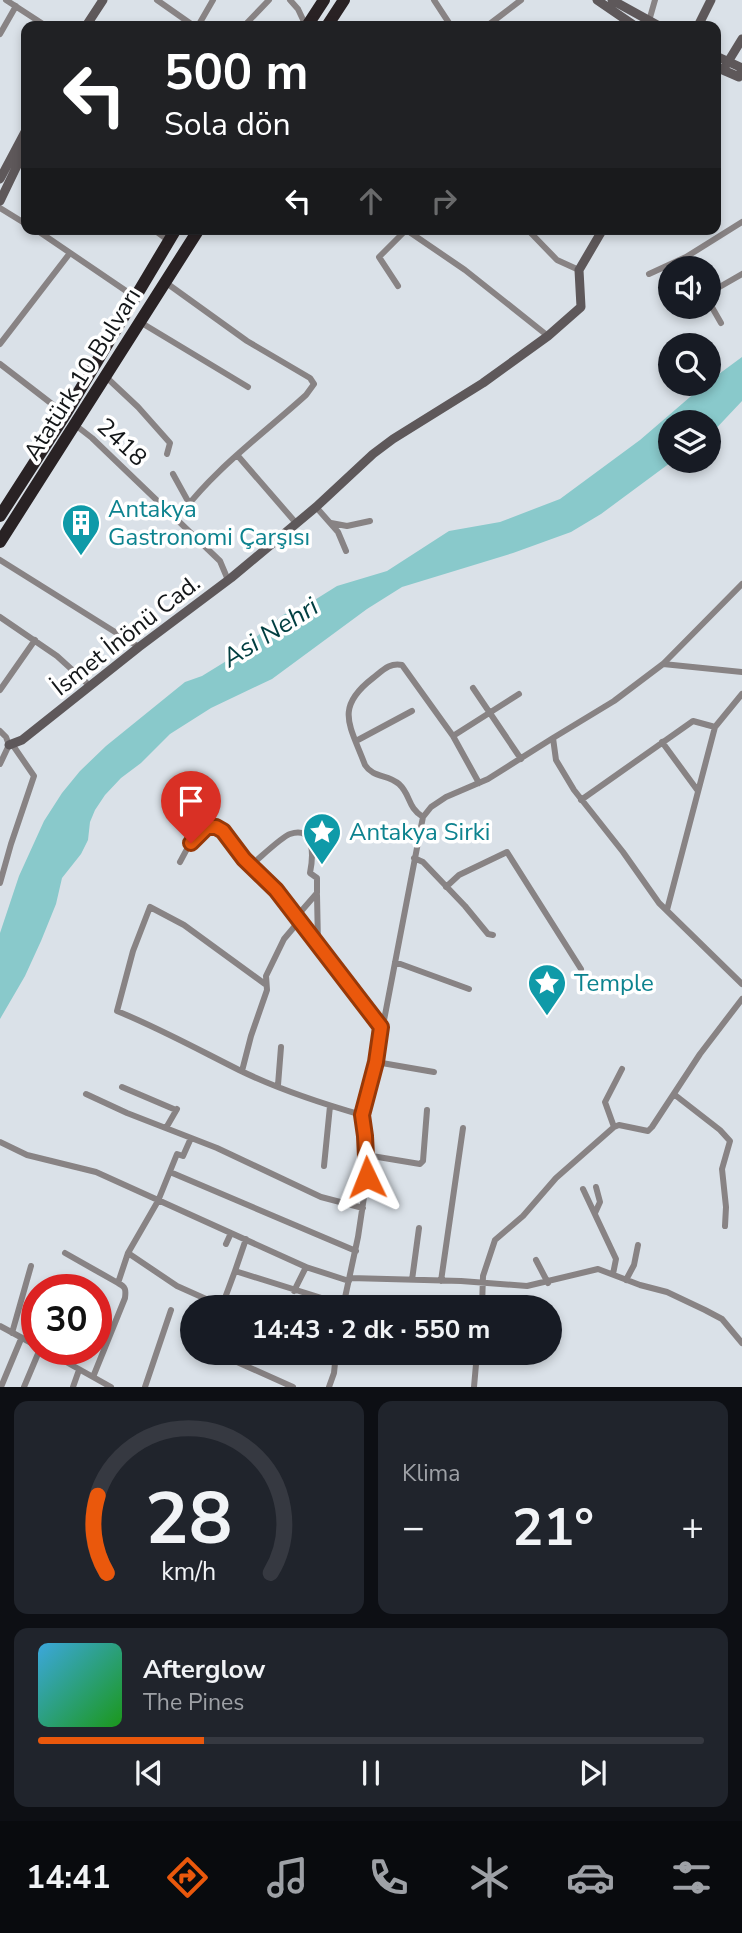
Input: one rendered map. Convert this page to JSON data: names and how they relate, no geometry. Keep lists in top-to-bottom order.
{
  "streets": {
    "highway": ["Atatürk 10 Bulvarı"],
    "street": ["2418", "İsmet İnönü Cad."]
  },
  "crossings": [
    ["Atatürk 10 Bulvarı", "2418"],
    ["2418", "İsmet İnönü Cad."]
  ],
  "water": ["Asi Nehri"],
  "places": {
    "building": ["Antakya Gastronomi Çarşısı"],
    "place": ["Antakya Sirki", "Temple"]
  },
  "page": {
    "turn": ["500 m", "Sola dön"],
    "limit": "30",
    "trip": "14:43 · 2 dk · 550 m",
    "tile": "Klima",
    "heat": ["−", "21°", "+"],
    "song": ["Afterglow", "The Pines"],
    "tabs": "14:41",
    "gauge": ["28", "km/h"]
  }
}
